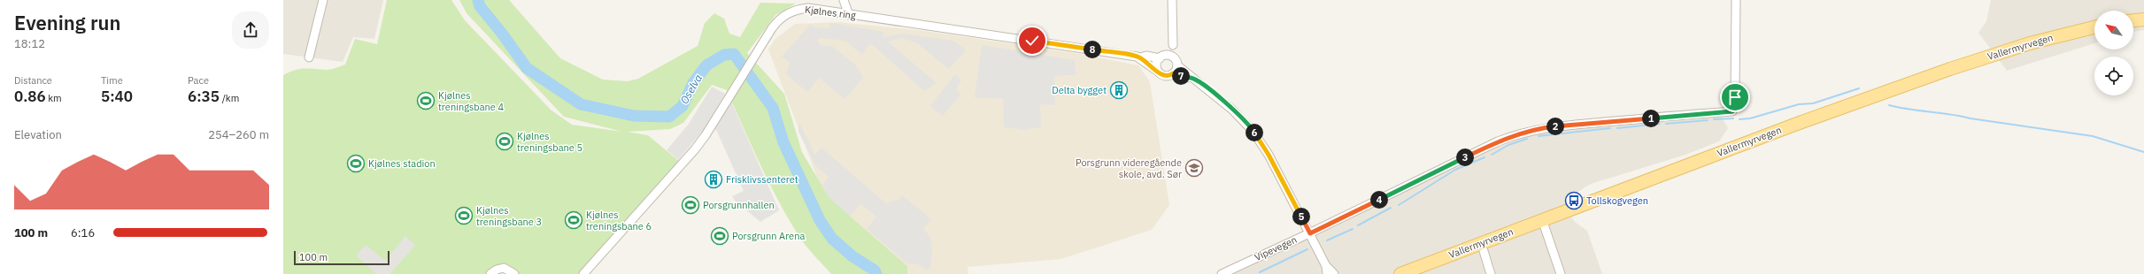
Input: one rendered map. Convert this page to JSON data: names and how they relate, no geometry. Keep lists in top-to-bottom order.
{
  "streets": {
    "main road": ["Vallermyrvegen"],
    "street": ["Kjølnes ring", "Vipevegen"]
  },
  "water": ["Oselva"],
  "places": {
    "building": ["Delta bygget", "Frisklivssenteret"],
    "sports": [
      "Kjølnes treningsbane 4",
      "Kjølnes treningsbane 5",
      "Kjølnes stadion",
      "Porsgrunnhallen",
      "Kjølnes treningsbane 3",
      "Kjølnes treningsbane 6",
      "Porsgrunn Arena"
    ],
    "school or university": ["Porsgrunn videregående skole, avd. Sør"],
    "bus stop": ["Tollskogvegen"]
  },
  "scale_bar": "100 m",
  "north": "top left",
  "page": {
    "heading": ["Evening run", "18:12"],
    "pins": [
      "8",
      "7",
      "1",
      "2",
      "6",
      "3",
      "4",
      "5"
    ],
    "stats": [
      ["Distance", "0.86 km"],
      ["Time", "5:40"],
      ["Pace", "6:35 /km"]
    ],
    "chart": ["Elevation", "254–260 m"],
    "list": [
      {
        "name": "100 m",
        "note": "6:16"
      }
    ],
    "scale": "100 m"
  }
}
